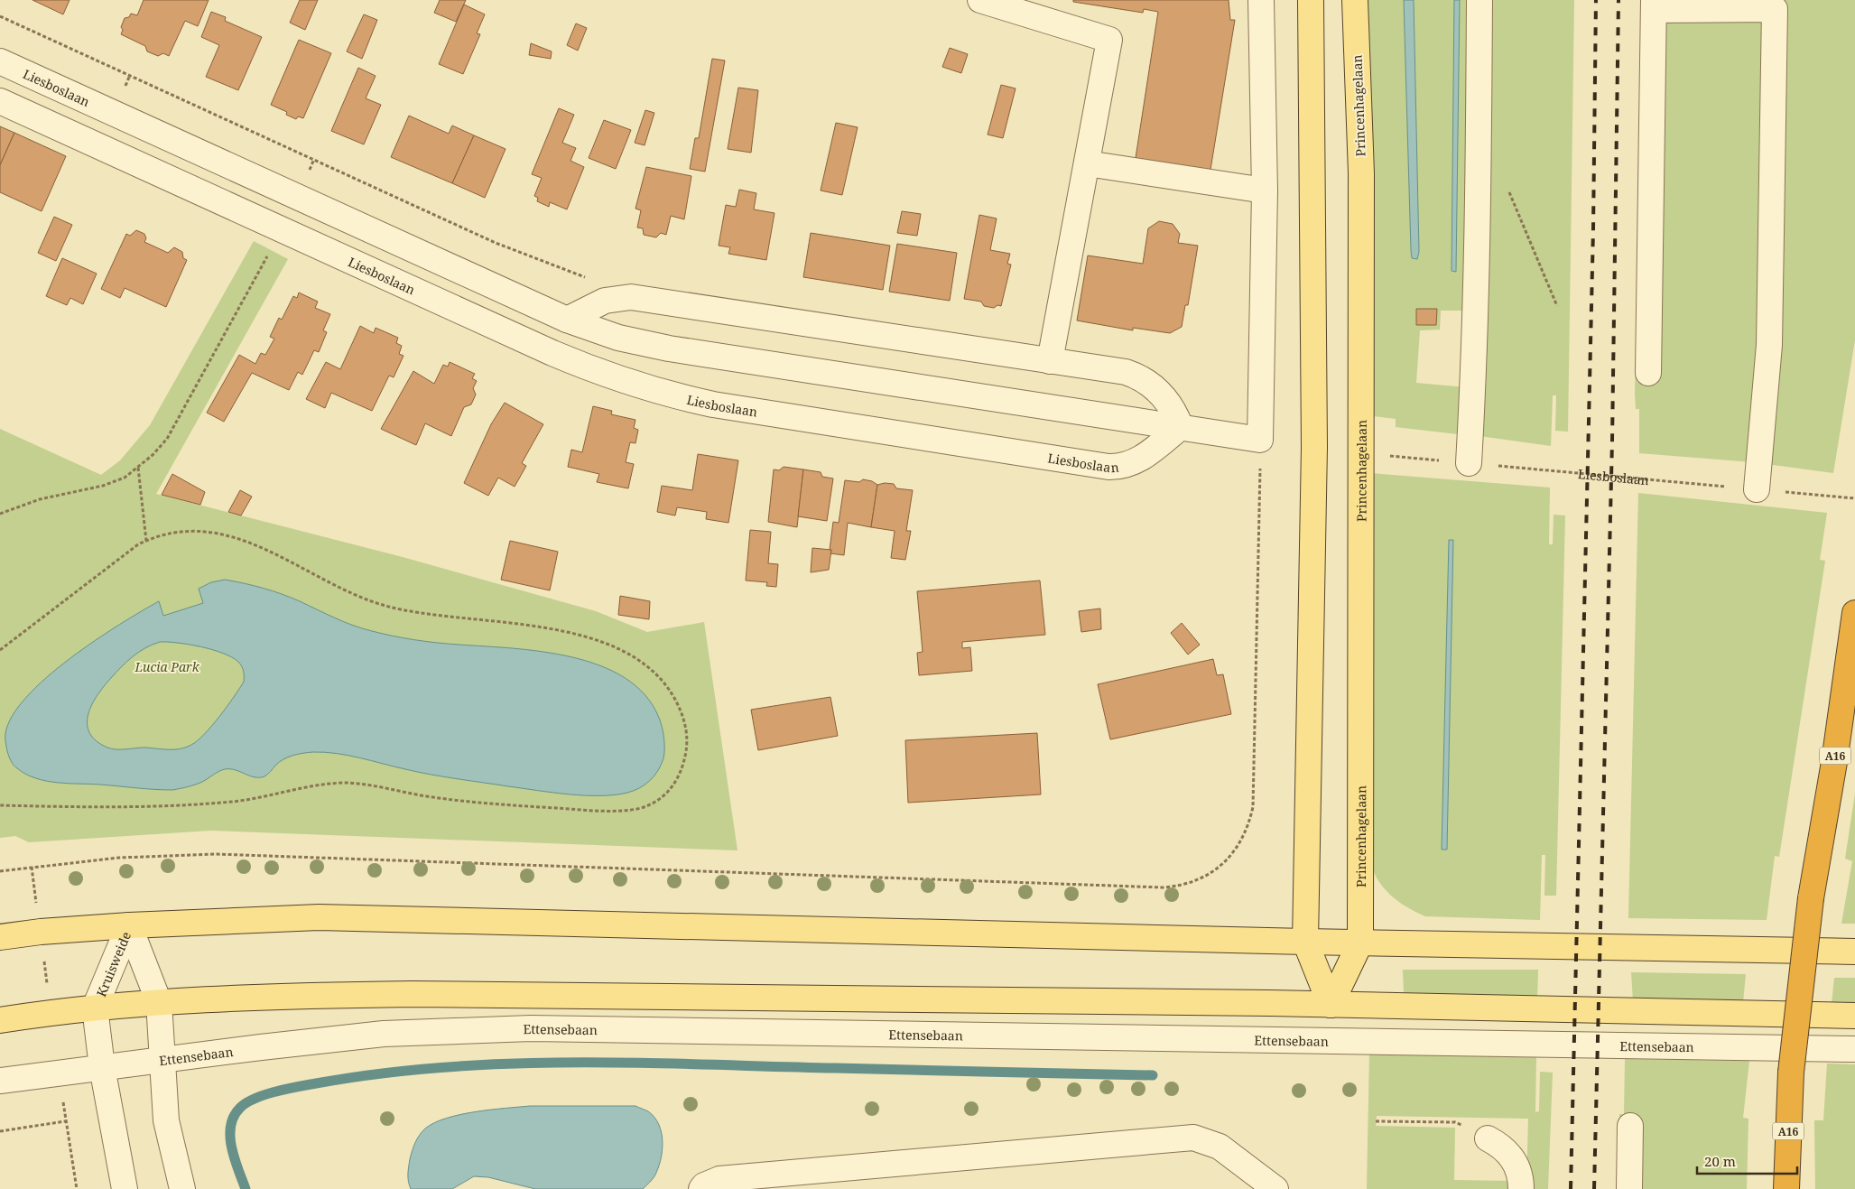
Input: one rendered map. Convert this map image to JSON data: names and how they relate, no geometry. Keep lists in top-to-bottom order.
{
  "streets": {
    "highway": ["A16"],
    "main road": ["Princenhagelaan"],
    "street": ["Liesboslaan", "Kruisweide", "Ettensebaan"]
  },
  "crossings": [
    ["Kruisweide", "Ettensebaan"]
  ],
  "parks": ["Lucia Park"],
  "scale_bar": "20 m"
}
